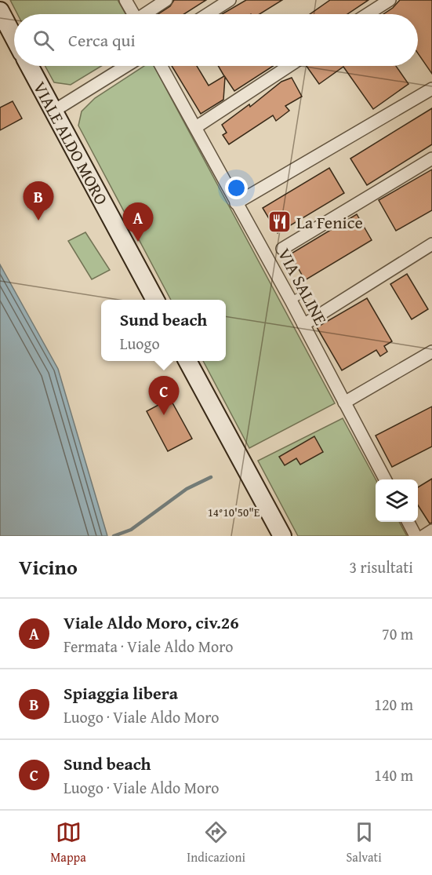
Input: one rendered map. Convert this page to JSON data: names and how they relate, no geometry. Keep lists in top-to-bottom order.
{
  "streets": {
    "street": ["VIALE ALDO MORO", "VIA SALINE"]
  },
  "places": {
    "restaurant": ["La Fenice"]
  },
  "page": {
    "search": "Cerca qui",
    "pins": ["B", "A", "C"],
    "popup": ["Sund beach", "Luogo"],
    "heading": ["Vicino", "3 risultati"],
    "list": [
      {
        "mark": "A",
        "name": "Viale Aldo Moro, civ.26",
        "note": "Fermata · Viale Aldo Moro",
        "value": "70 m"
      },
      {
        "mark": "B",
        "name": "Spiaggia libera",
        "note": "Luogo · Viale Aldo Moro",
        "value": "120 m"
      },
      {
        "mark": "C",
        "name": "Sund beach",
        "note": "Luogo · Viale Aldo Moro",
        "value": "140 m"
      }
    ],
    "nav": ["Mappa", "Indicazioni", "Salvati"]
  },
  "coordinates": ["14°10'50\"E"]
}
